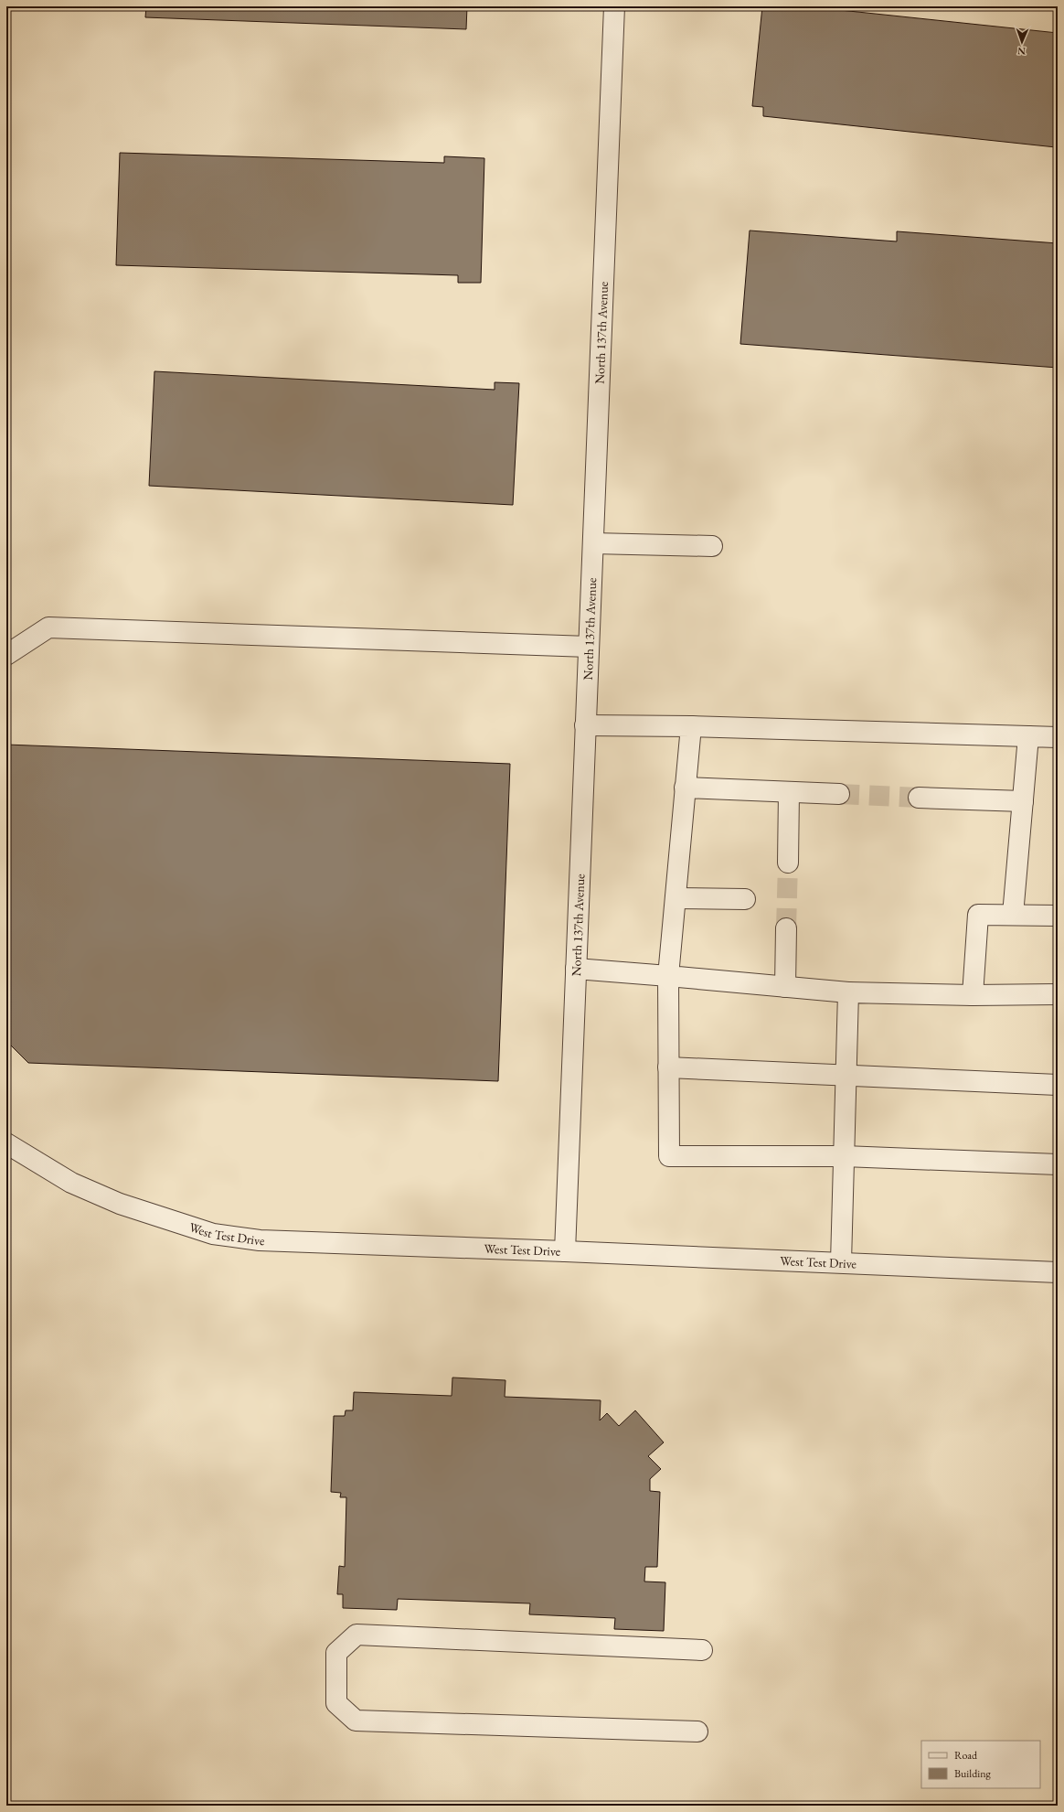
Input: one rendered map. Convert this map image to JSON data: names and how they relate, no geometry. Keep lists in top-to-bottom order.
{
  "streets": {
    "street": ["North 137th Avenue", "West Test Drive"]
  },
  "crossings": [
    ["North 137th Avenue", "West Test Drive"]
  ],
  "legend": ["Road", "Building"],
  "north": "bottom"
}
